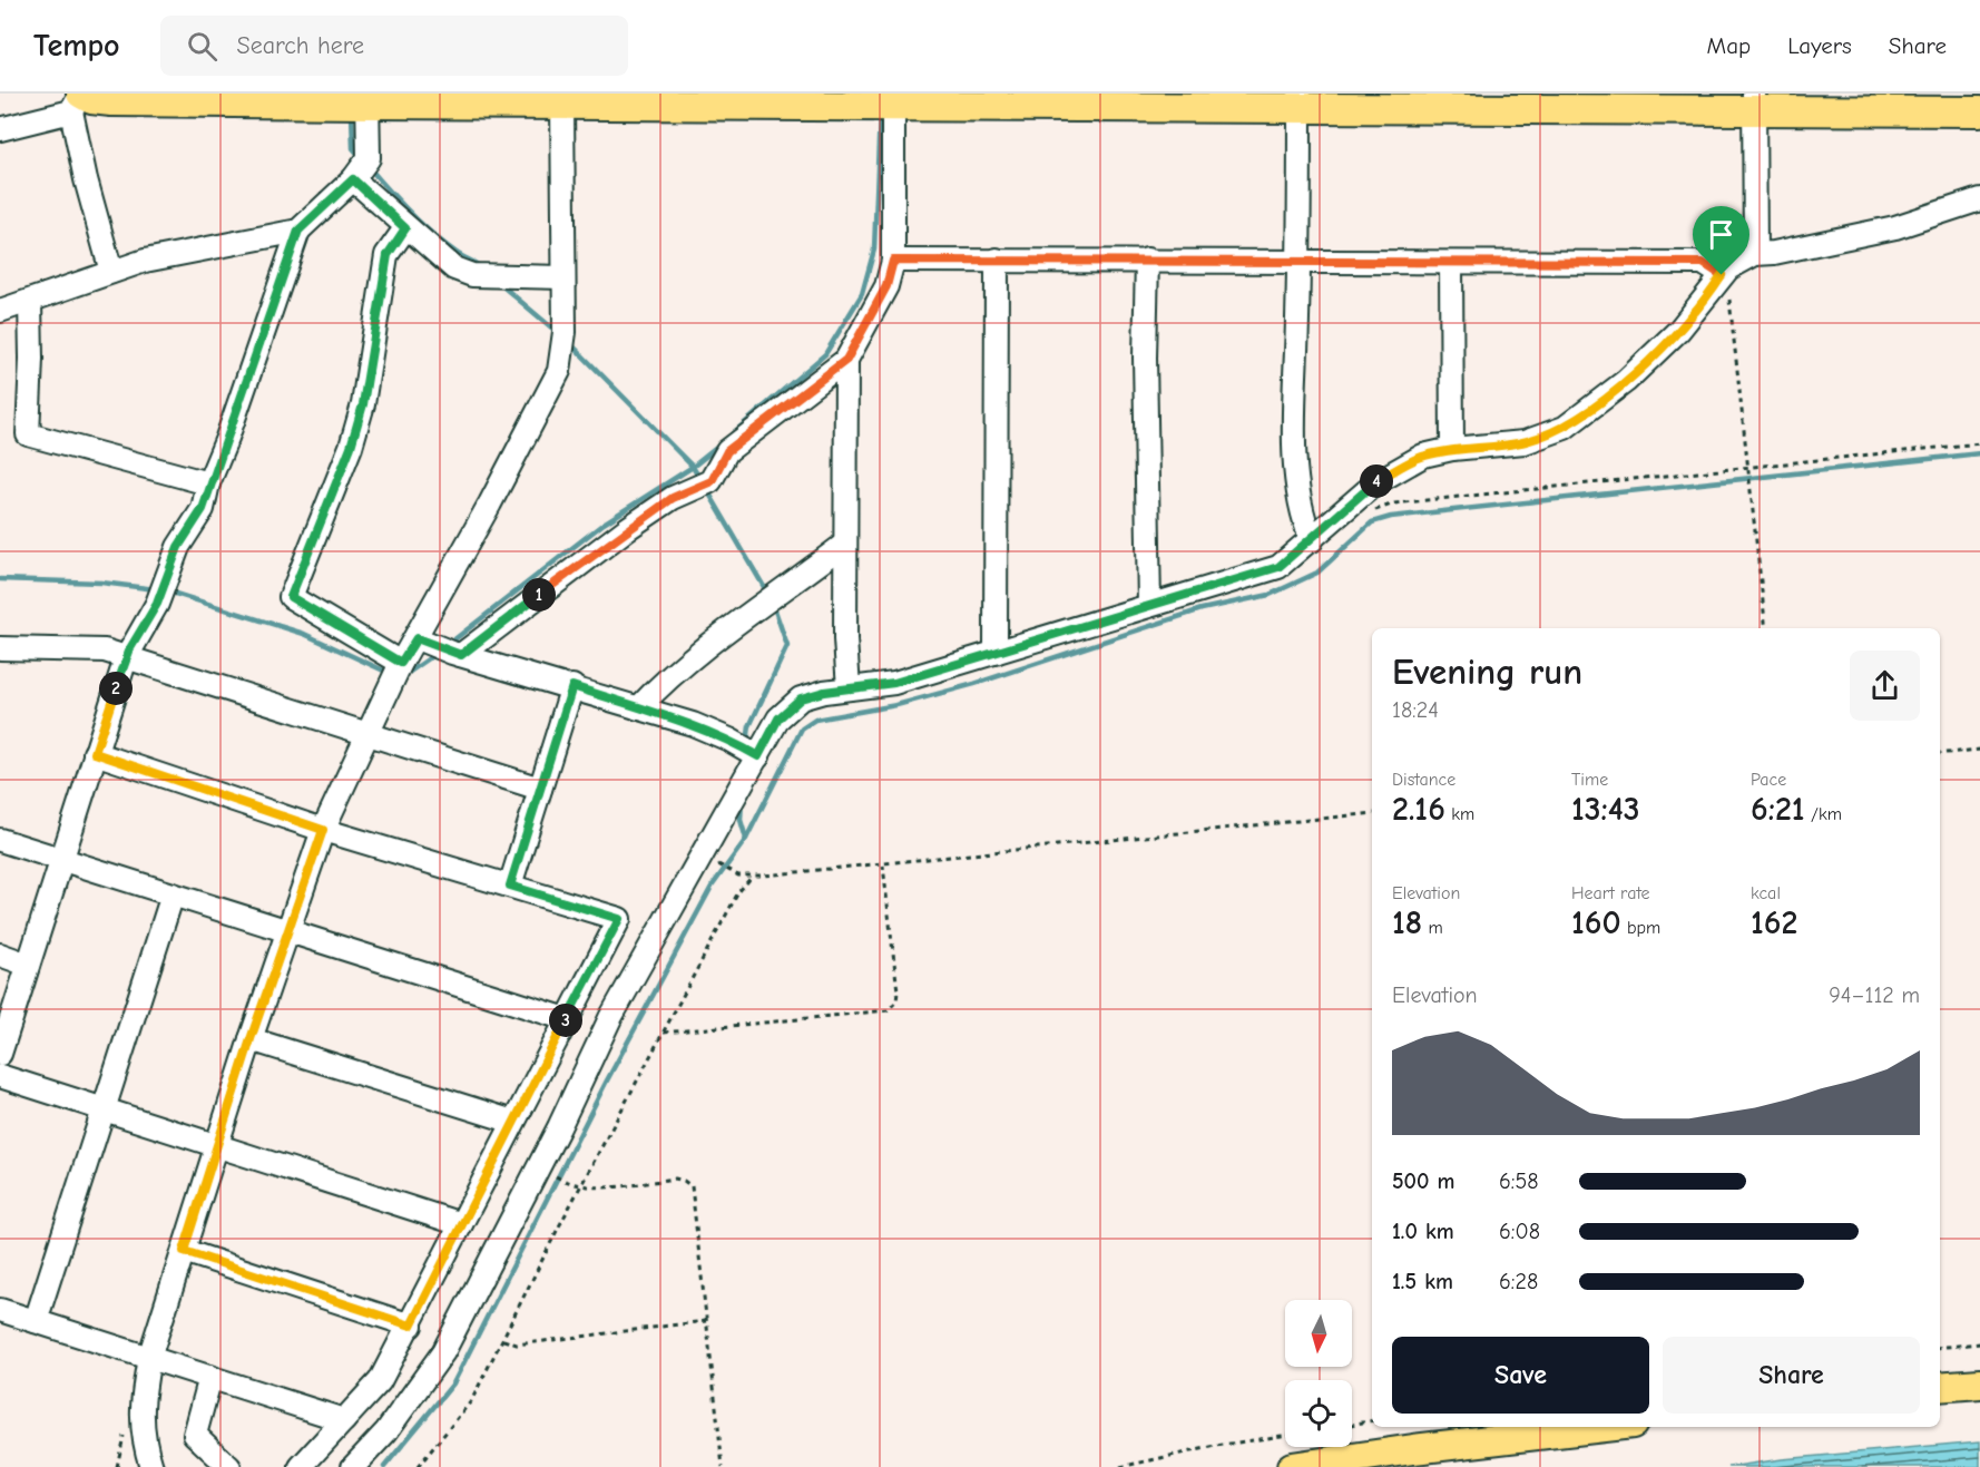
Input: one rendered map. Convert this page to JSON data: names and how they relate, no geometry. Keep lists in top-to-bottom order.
{
  "north": "bottom",
  "page": {
    "header": "Tempo",
    "search": "Search here",
    "nav": ["Map", "Layers", "Share"],
    "pins": [
      "4",
      "1",
      "2",
      "3"
    ],
    "heading": ["Evening run", "18:24"],
    "stats": [
      ["Distance", "2.16 km"],
      ["Time", "13:43"],
      ["Pace", "6:21 /km"],
      ["Elevation", "18 m"],
      ["Heart rate", "160 bpm"],
      ["kcal", "162"]
    ],
    "chart": ["Elevation", "94–112 m"],
    "list": [
      {
        "name": "500 m",
        "note": "6:58"
      },
      {
        "name": "1.0 km",
        "note": "6:08"
      },
      {
        "name": "1.5 km",
        "note": "6:28"
      }
    ],
    "buttons": ["Save", "Share"]
  }
}
